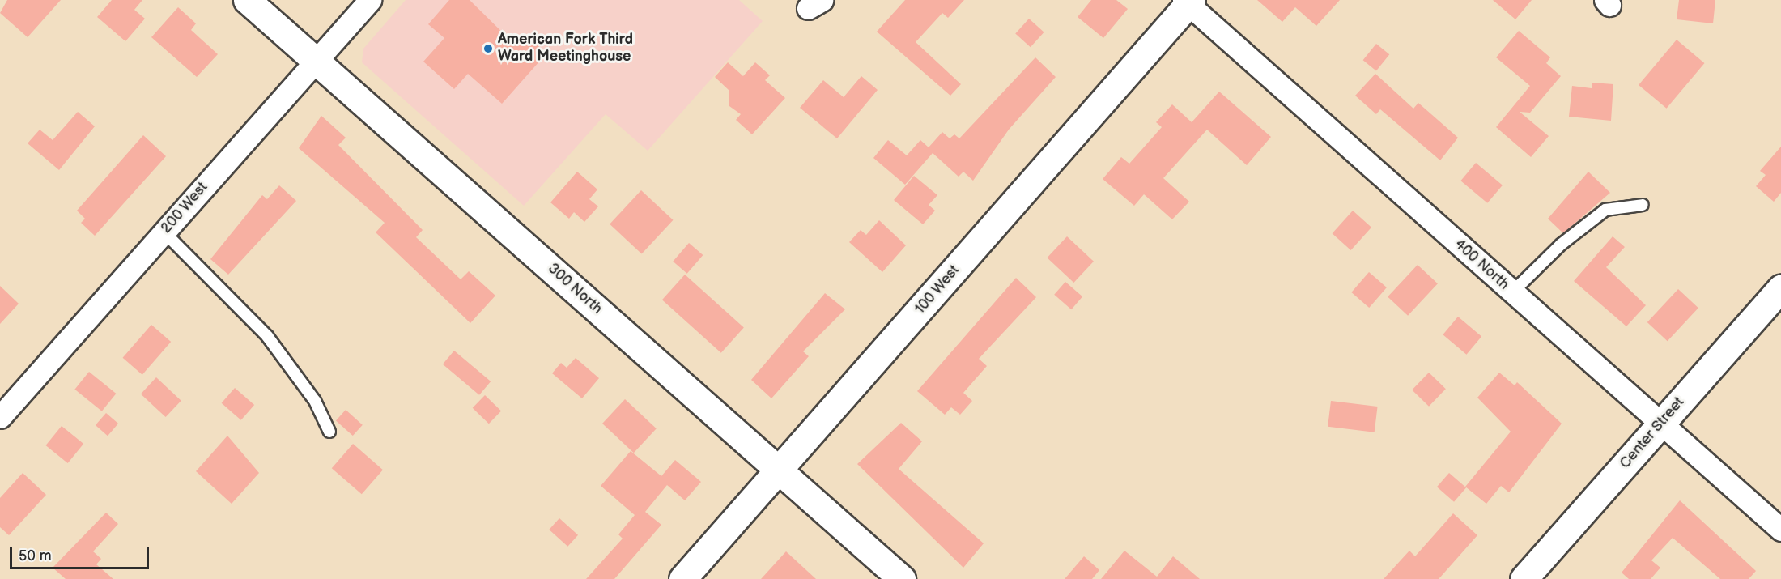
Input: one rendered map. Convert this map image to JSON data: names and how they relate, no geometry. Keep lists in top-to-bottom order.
{
  "streets": {
    "street": [
      "200 West",
      "400 North",
      "300 North",
      "100 West",
      "Center Street"
    ]
  },
  "crossings": [
    ["200 West", "300 North"],
    ["400 North", "100 West"],
    ["400 North", "Center Street"],
    ["300 North", "100 West"]
  ],
  "places": ["American Fork Third Ward Meetinghouse"],
  "scale_bar": "50 m"
}
